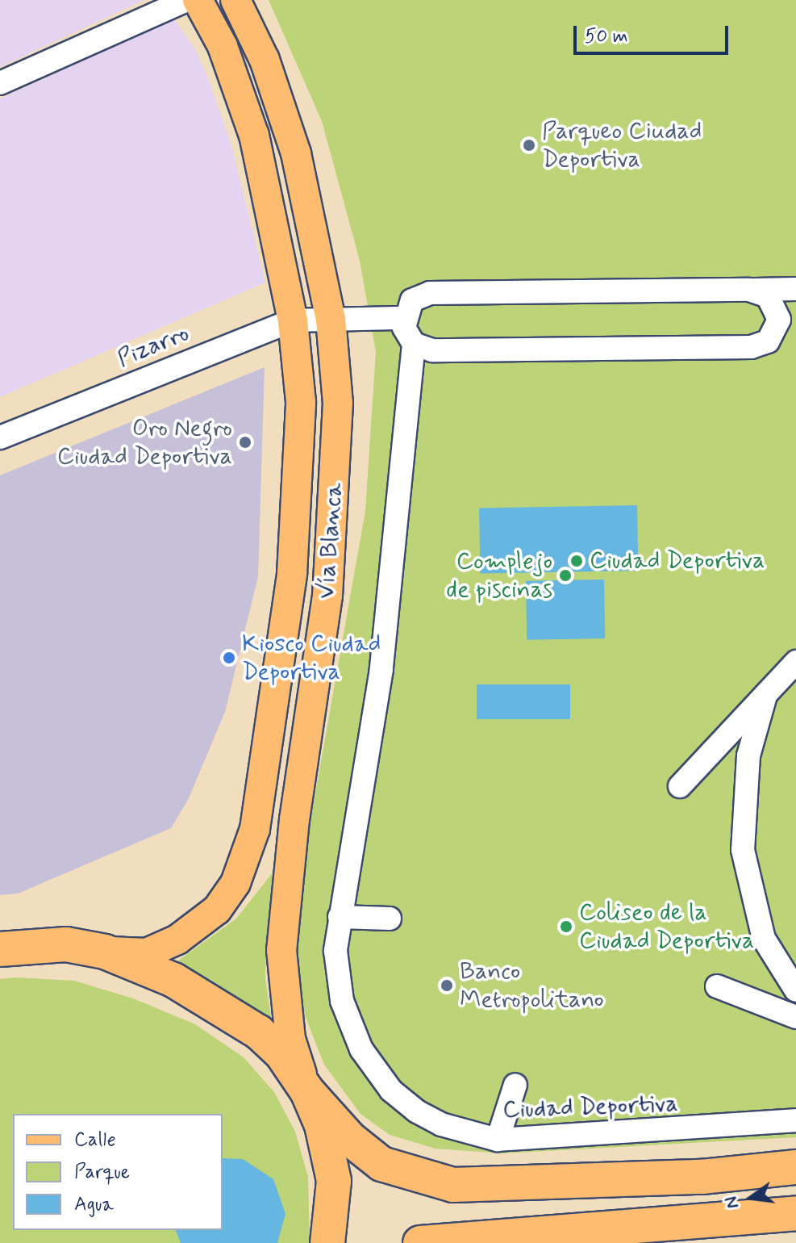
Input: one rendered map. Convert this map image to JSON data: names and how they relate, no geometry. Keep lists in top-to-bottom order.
{
  "streets": {
    "main road": ["Vía Blanca"],
    "street": ["Pizarro", "Ciudad Deportiva"]
  },
  "crossings": [
    ["Pizarro", "Vía Blanca"]
  ],
  "places": [
    "Parqueo Ciudad Deportiva",
    "Oro Negro Ciudad Deportiva",
    "Ciudad Deportiva",
    "Complejo de piscinas",
    "Kiosco Ciudad Deportiva",
    "Coliseo de la Ciudad Deportiva",
    "Banco Metropolitano"
  ],
  "legend": ["Calle", "Parque", "Agua"],
  "scale_bar": "50 m",
  "north": "left"
}
